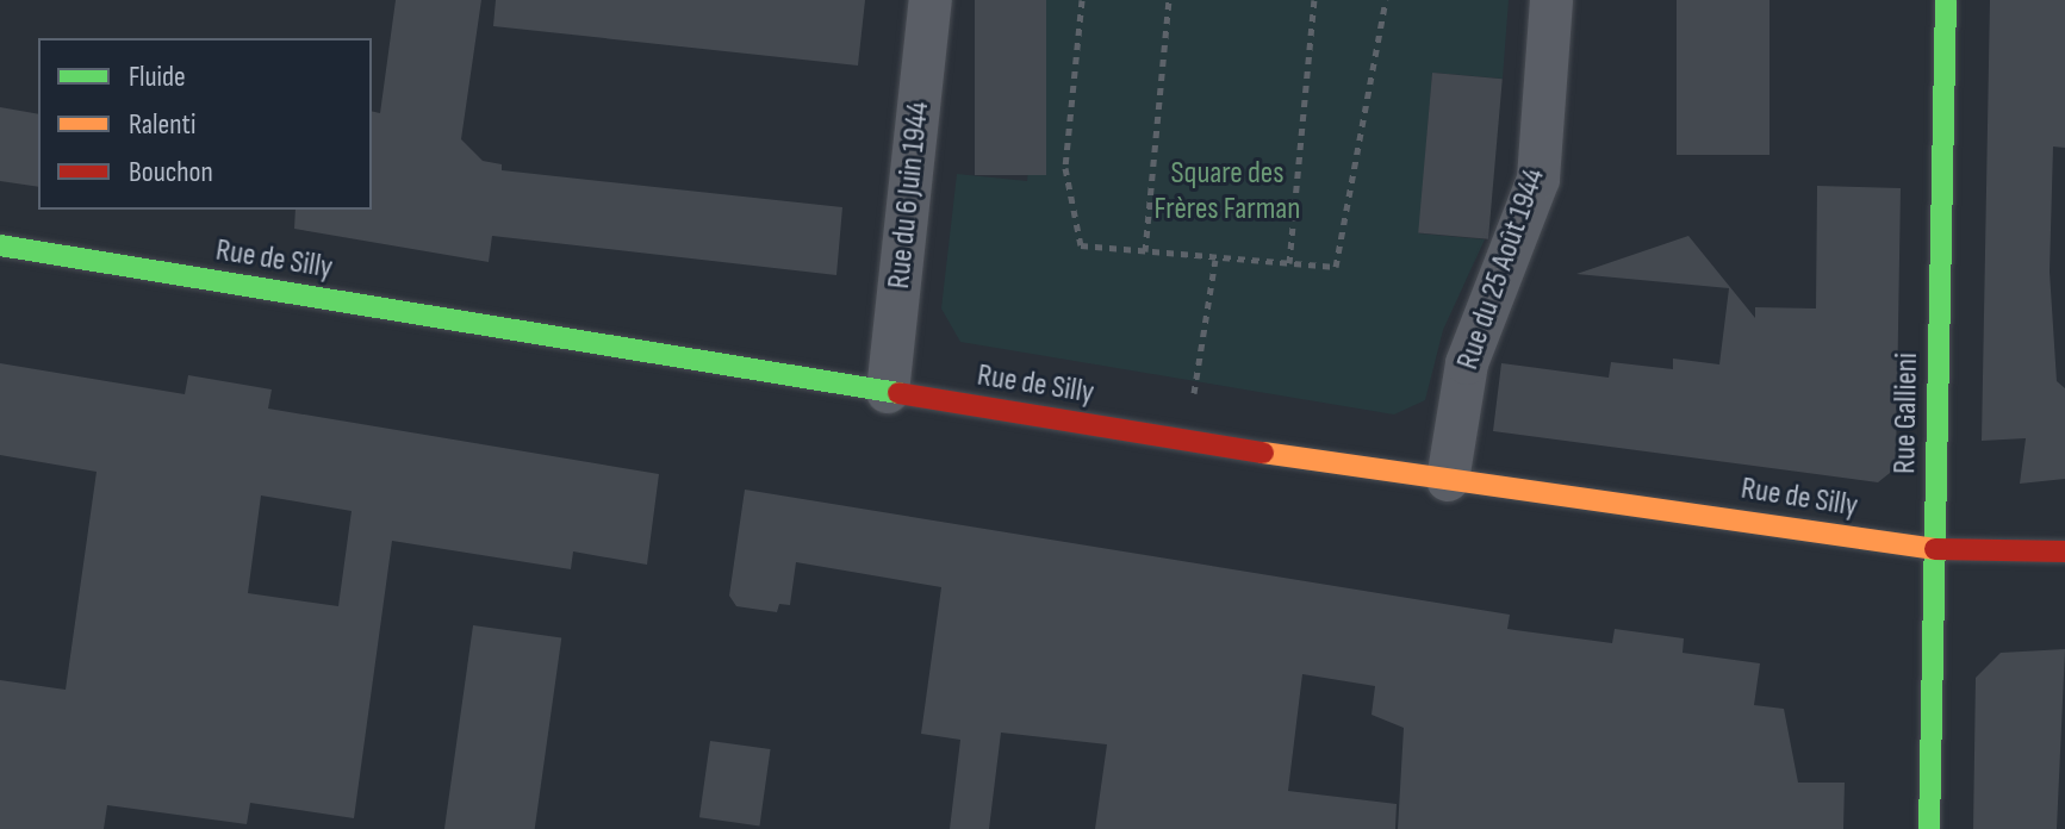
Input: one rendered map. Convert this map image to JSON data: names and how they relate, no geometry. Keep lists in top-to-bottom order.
{
  "streets": {
    "main road": ["Rue de Silly", "Rue Gallieni"],
    "street": ["Rue du 6 Juin 1944", "Rue du 25 Août 1944"]
  },
  "crossings": [
    ["Rue du 6 Juin 1944", "Rue de Silly"],
    ["Rue de Silly", "Rue du 25 Août 1944"],
    ["Rue de Silly", "Rue Gallieni"]
  ],
  "parks": ["Square des Frères Farman"],
  "legend": ["Fluide", "Ralenti", "Bouchon"]
}
